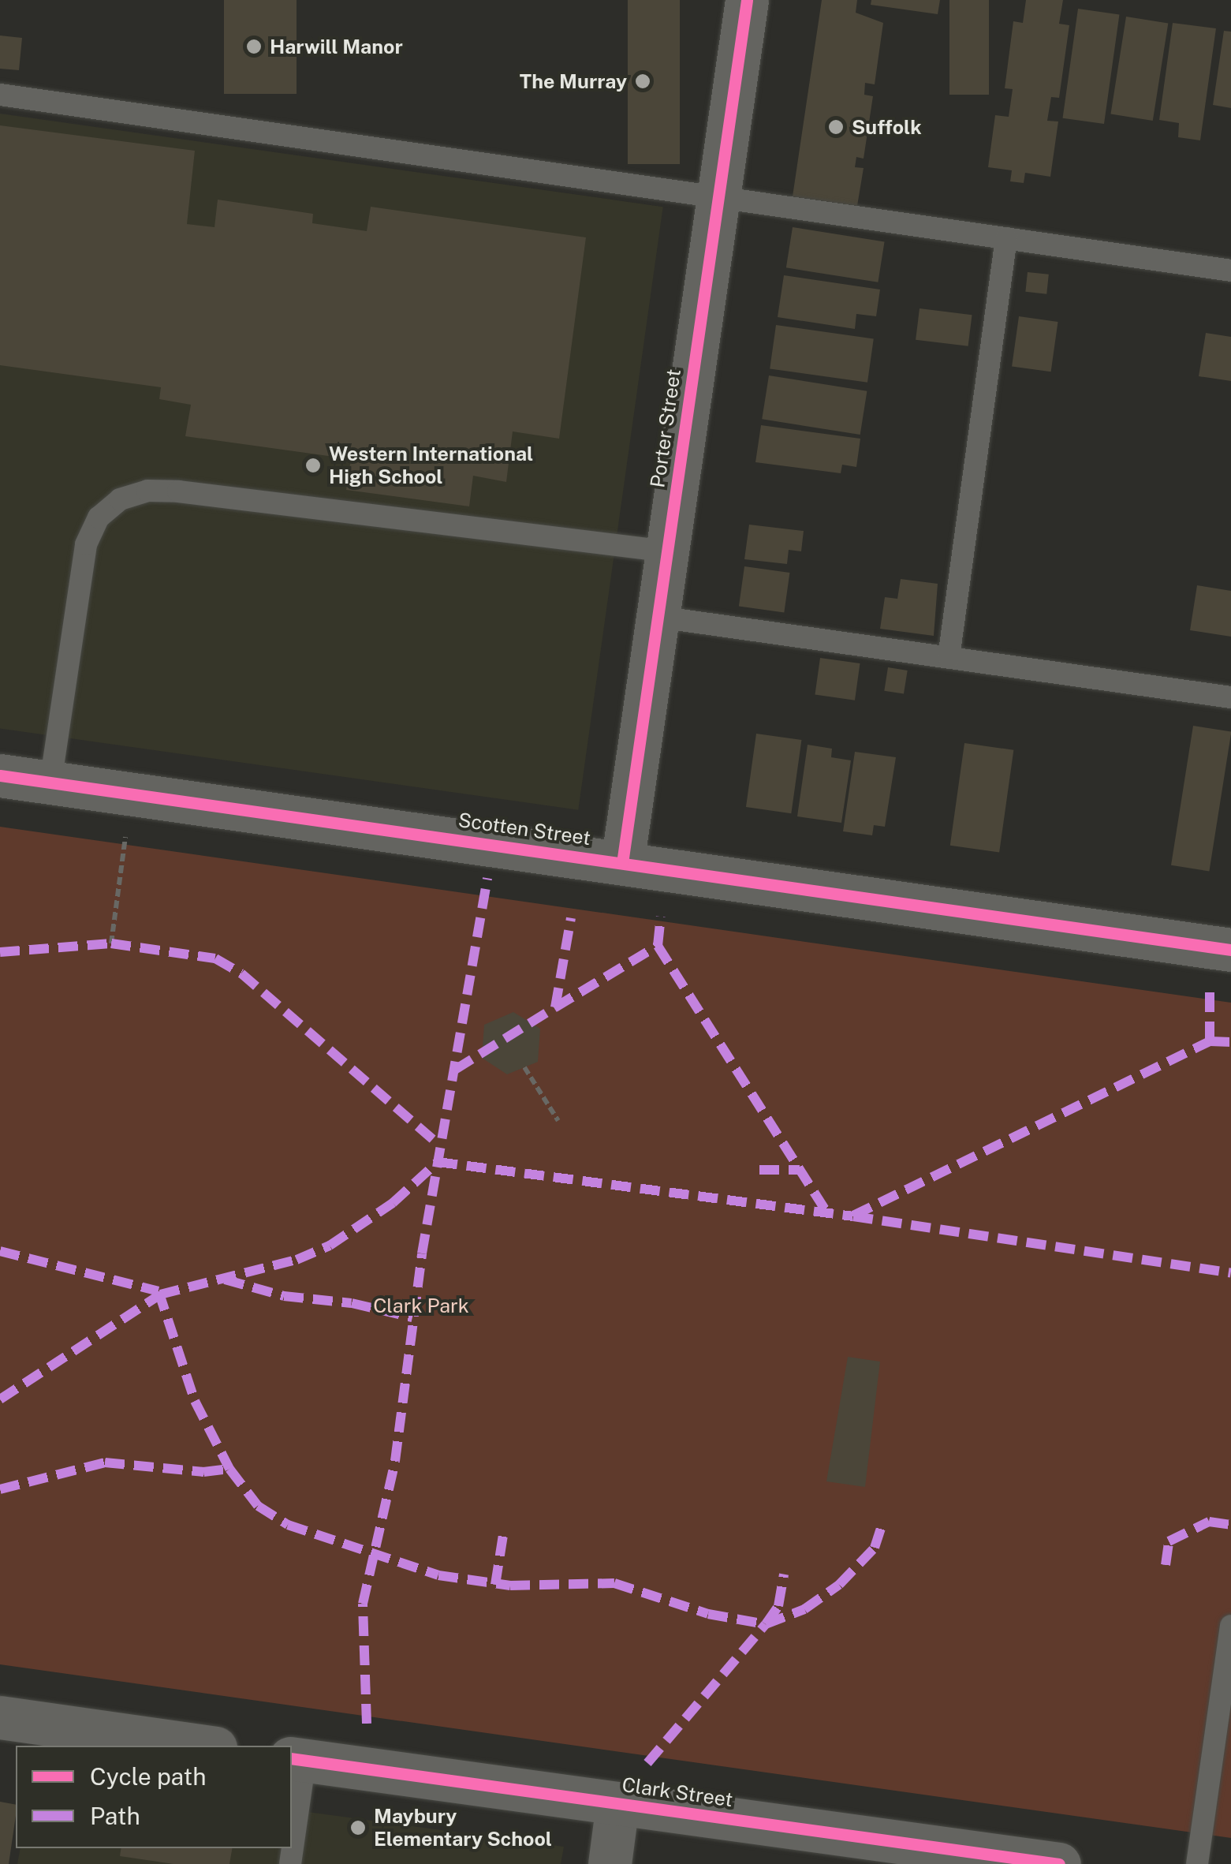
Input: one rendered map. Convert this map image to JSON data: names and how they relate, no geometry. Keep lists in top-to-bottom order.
{
  "streets": {
    "street": ["Porter Street", "Scotten Street", "Clark Street"]
  },
  "crossings": [
    ["Porter Street", "Scotten Street"]
  ],
  "parks": ["Clark Park"],
  "places": [
    "Harwill Manor",
    "The Murray",
    "Suffolk",
    "Western International High School",
    "Maybury Elementary School"
  ],
  "legend": ["Cycle path", "Path"]
}
